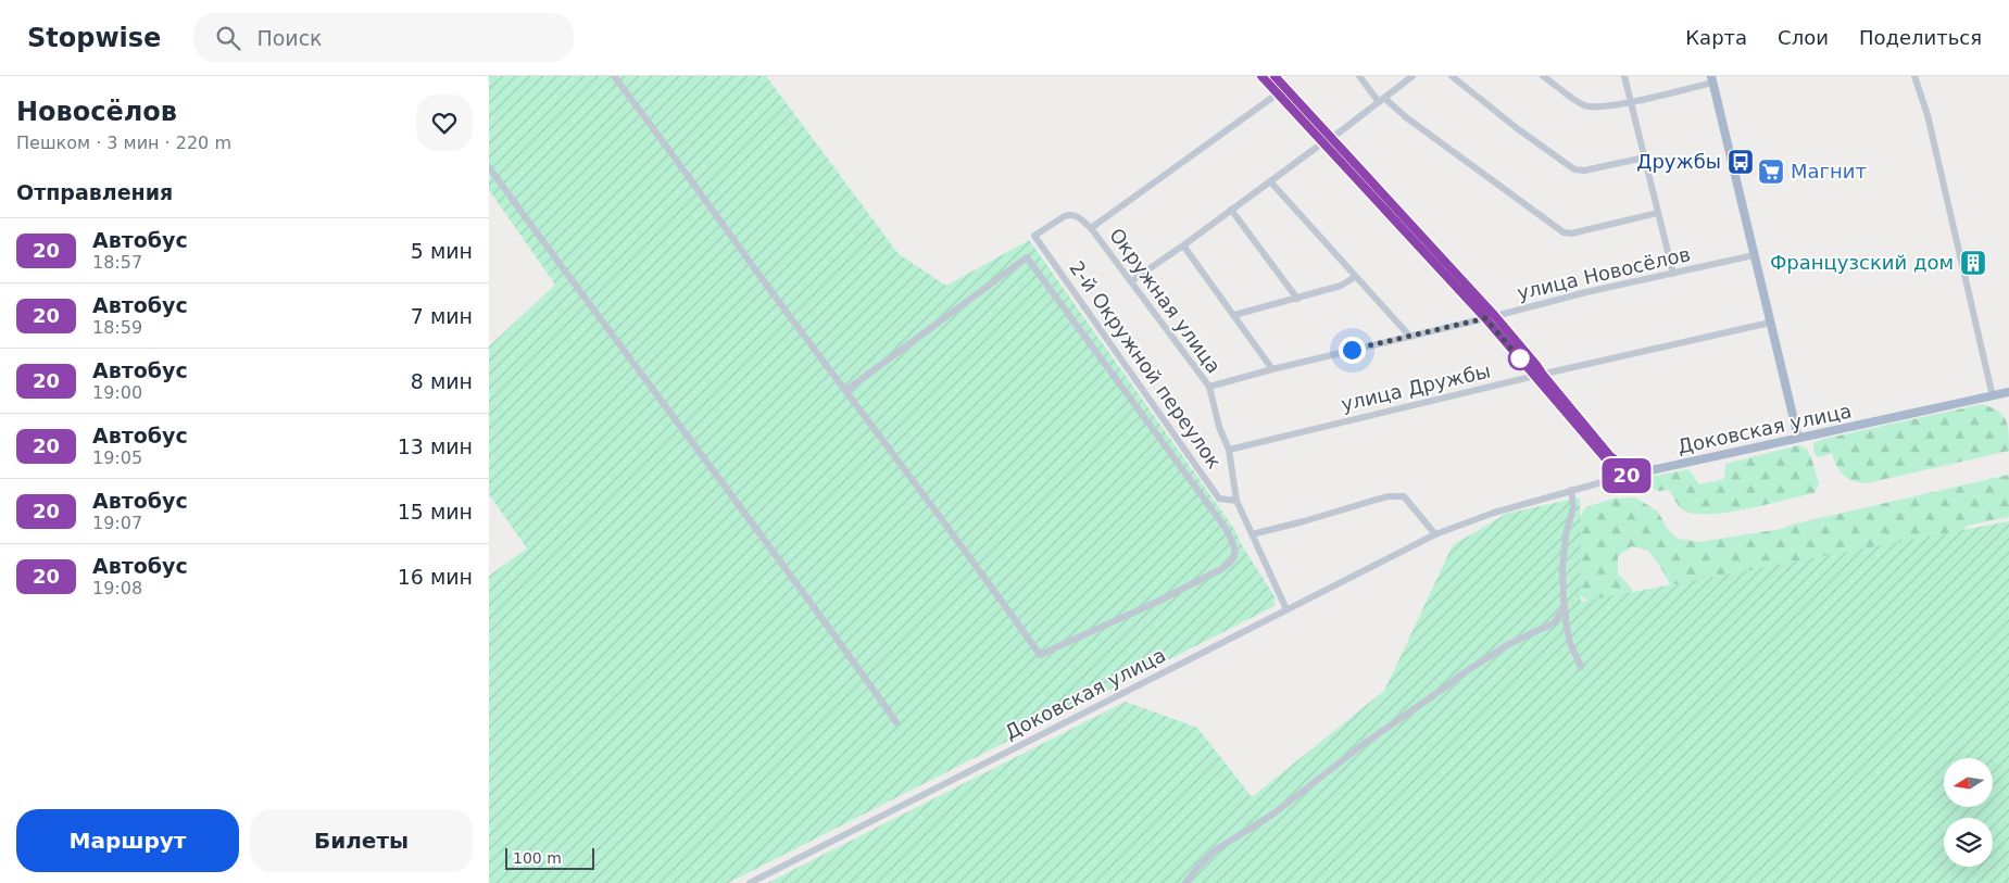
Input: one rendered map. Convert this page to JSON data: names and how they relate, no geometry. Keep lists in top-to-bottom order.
{
  "streets": {
    "main road": ["Доковская улица"],
    "street": [
      "улица Новосёлов",
      "Окружная улица",
      "2-й Окружной переулок",
      "улица Дружбы"
    ]
  },
  "crossings": [
    ["улица Новосёлов", "Окружная улица"],
    ["Окружная улица", "2-й Окружной переулок"],
    ["Окружная улица", "улица Дружбы"],
    ["Окружная улица", "Доковская улица"]
  ],
  "places": {
    "bus stop": ["Дружбы"],
    "supermarket": ["Магнит"],
    "building": ["Французский дом"]
  },
  "lines": ["bus line 20"],
  "scale_bar": "100 m",
  "north": "left",
  "page": {
    "header": "Stopwise",
    "search": "Поиск",
    "nav": ["Карта", "Слои", "Поделиться"],
    "heading": [
      ["Новосёлов", "Пешком · 3 мин · 220 m"],
      "Отправления"
    ],
    "on_map": "20",
    "list": [
      {
        "mark": "20",
        "name": "Автобус",
        "note": "18:57",
        "value": "5 мин"
      },
      {
        "mark": "20",
        "name": "Автобус",
        "note": "18:59",
        "value": "7 мин"
      },
      {
        "mark": "20",
        "name": "Автобус",
        "note": "19:00",
        "value": "8 мин"
      },
      {
        "mark": "20",
        "name": "Автобус",
        "note": "19:05",
        "value": "13 мин"
      },
      {
        "mark": "20",
        "name": "Автобус",
        "note": "19:07",
        "value": "15 мин"
      },
      {
        "mark": "20",
        "name": "Автобус",
        "note": "19:08",
        "value": "16 мин"
      }
    ],
    "buttons": ["Маршрут", "Билеты"],
    "scale": "100 m"
  }
}
